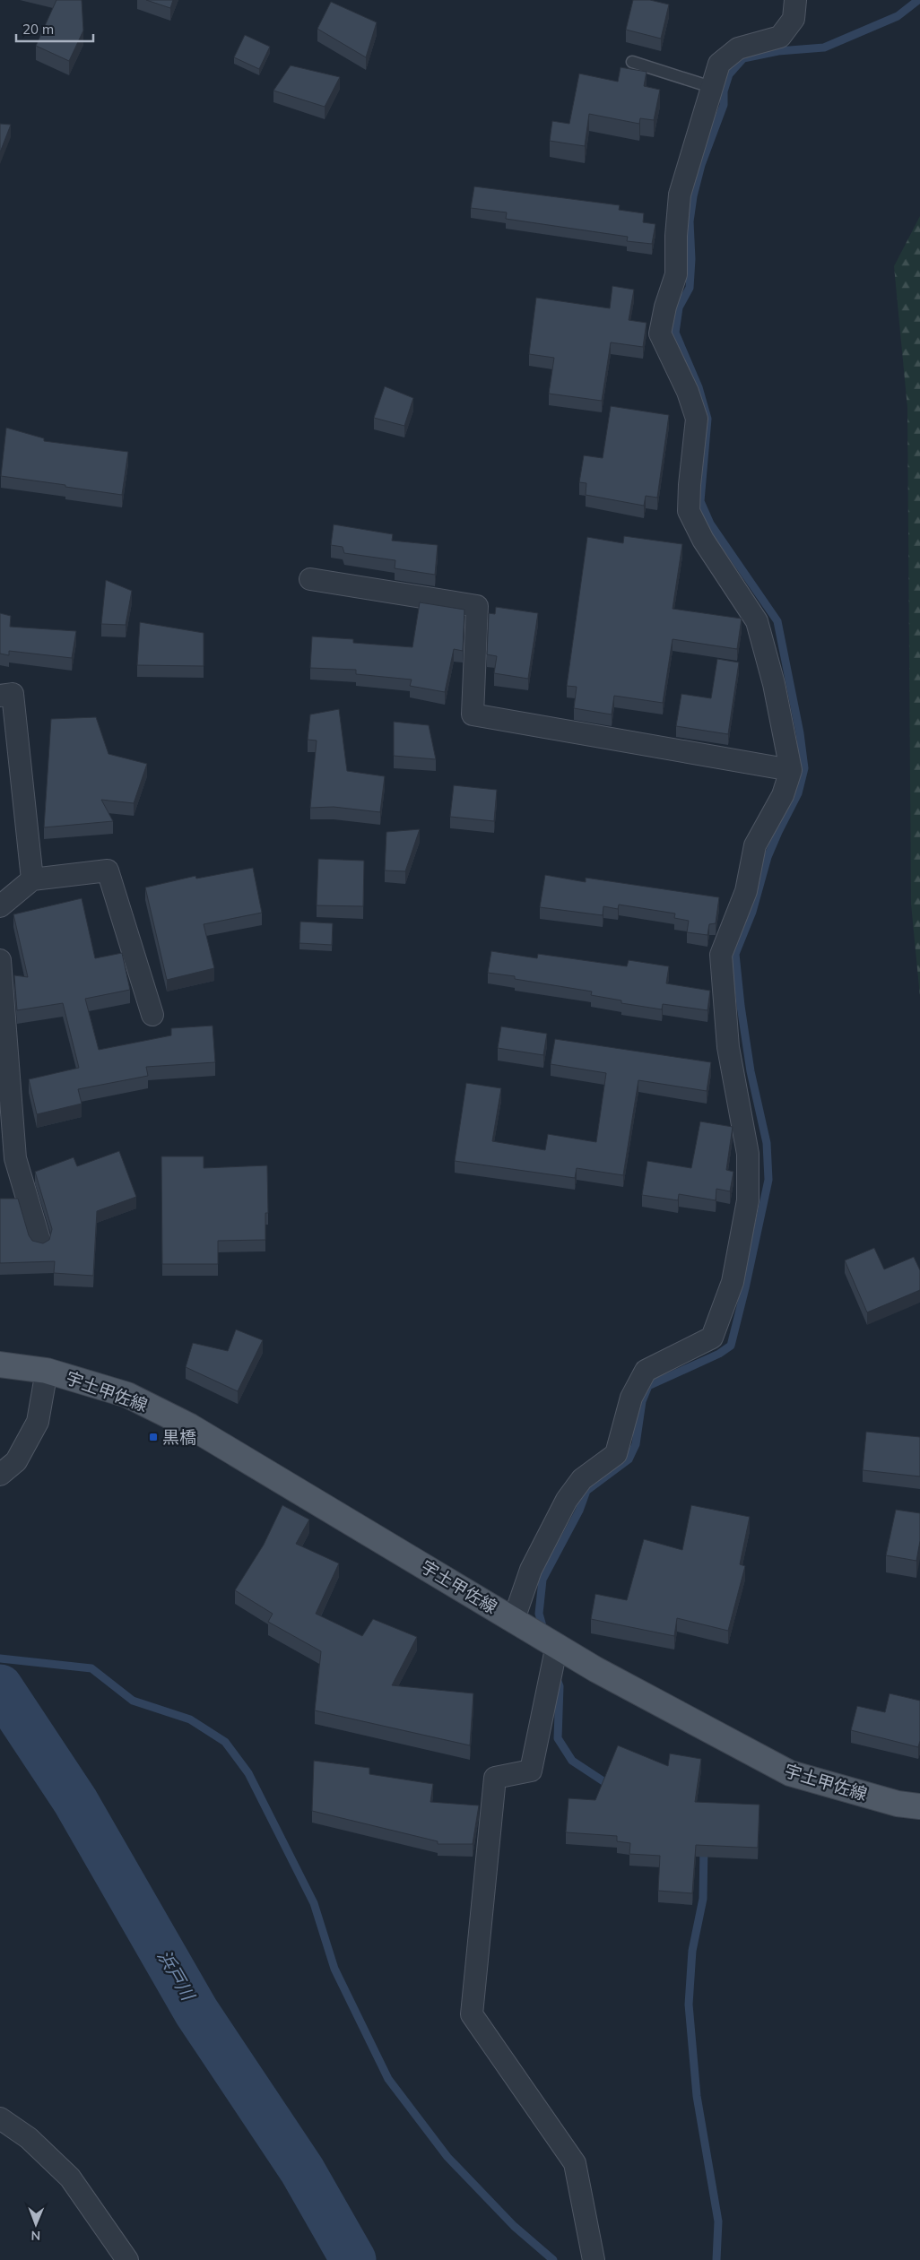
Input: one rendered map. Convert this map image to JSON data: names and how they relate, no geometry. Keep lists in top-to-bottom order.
{
  "streets": {
    "main road": ["宇土甲佐線"]
  },
  "water": ["浜戸川"],
  "places": {
    "transit": ["黒橋"]
  },
  "scale_bar": "20 m",
  "north": "bottom"
}
